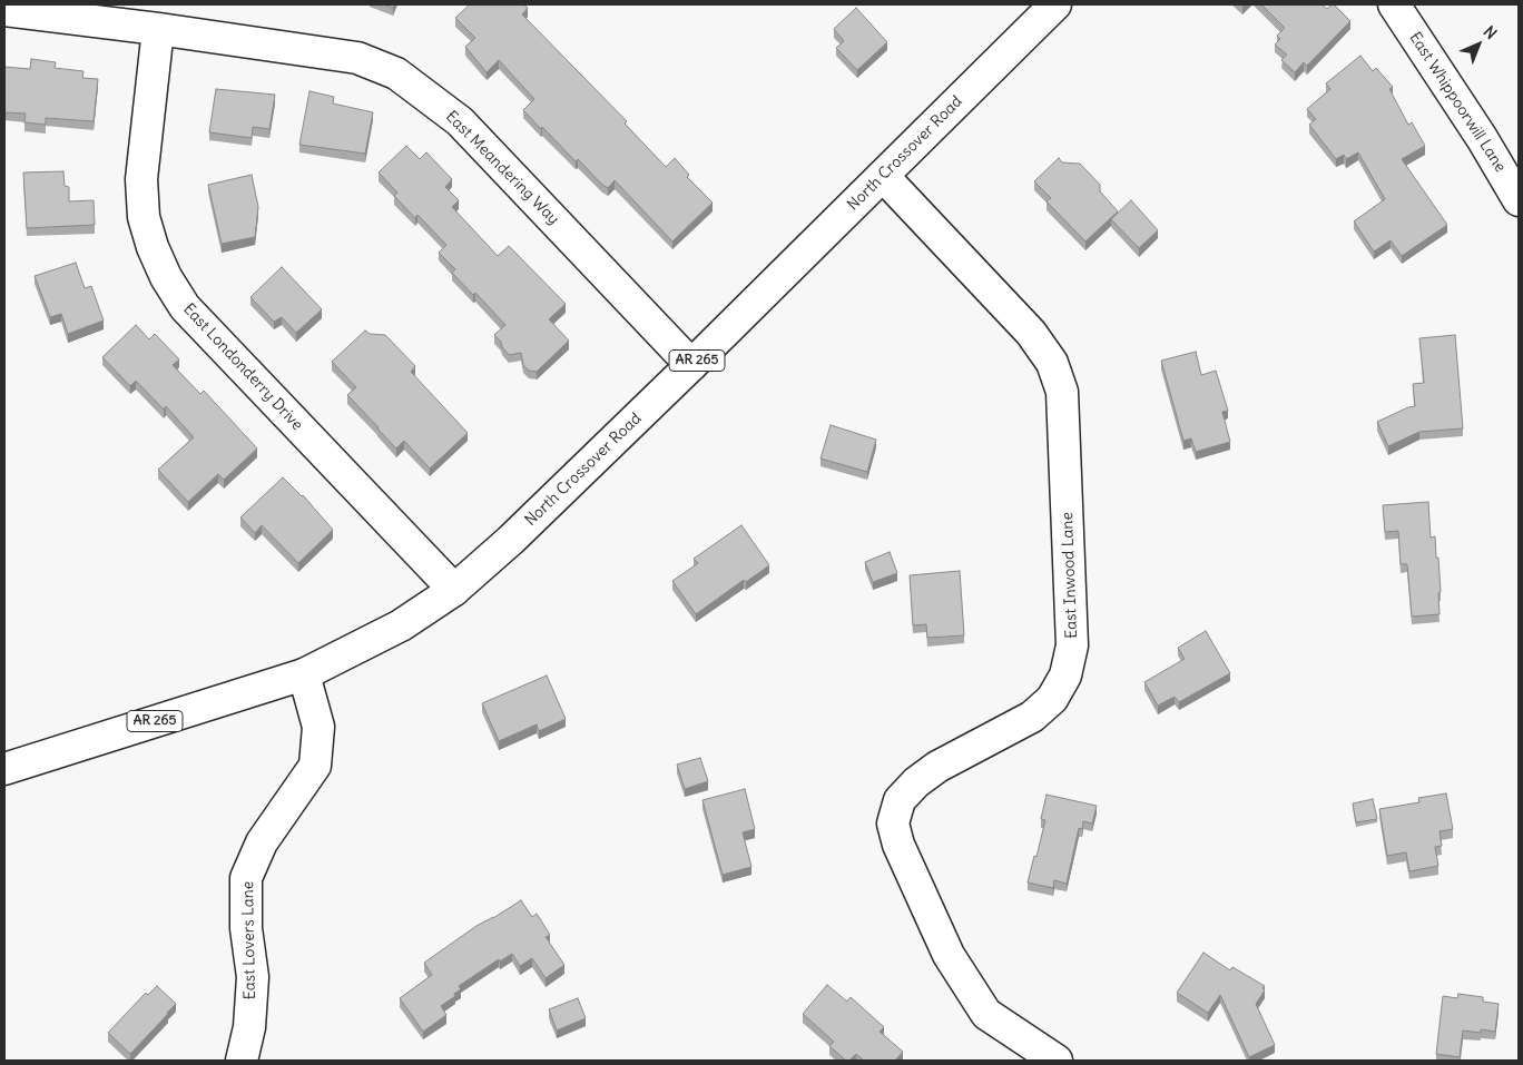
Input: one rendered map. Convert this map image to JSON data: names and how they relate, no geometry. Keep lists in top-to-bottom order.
{
  "streets": {
    "street": [
      "East Whippoorwill Lane",
      "North Crossover Road",
      "East Meandering Way",
      "AR 265",
      "East Londonderry Drive",
      "East Inwood Lane",
      "East Lovers Lane"
    ]
  },
  "crossings": [
    ["North Crossover Road", "East Meandering Way"],
    ["North Crossover Road", "East Londonderry Drive"],
    ["North Crossover Road", "East Inwood Lane"],
    ["North Crossover Road", "East Lovers Lane"],
    ["East Meandering Way", "East Londonderry Drive"]
  ],
  "north": "top right"
}
